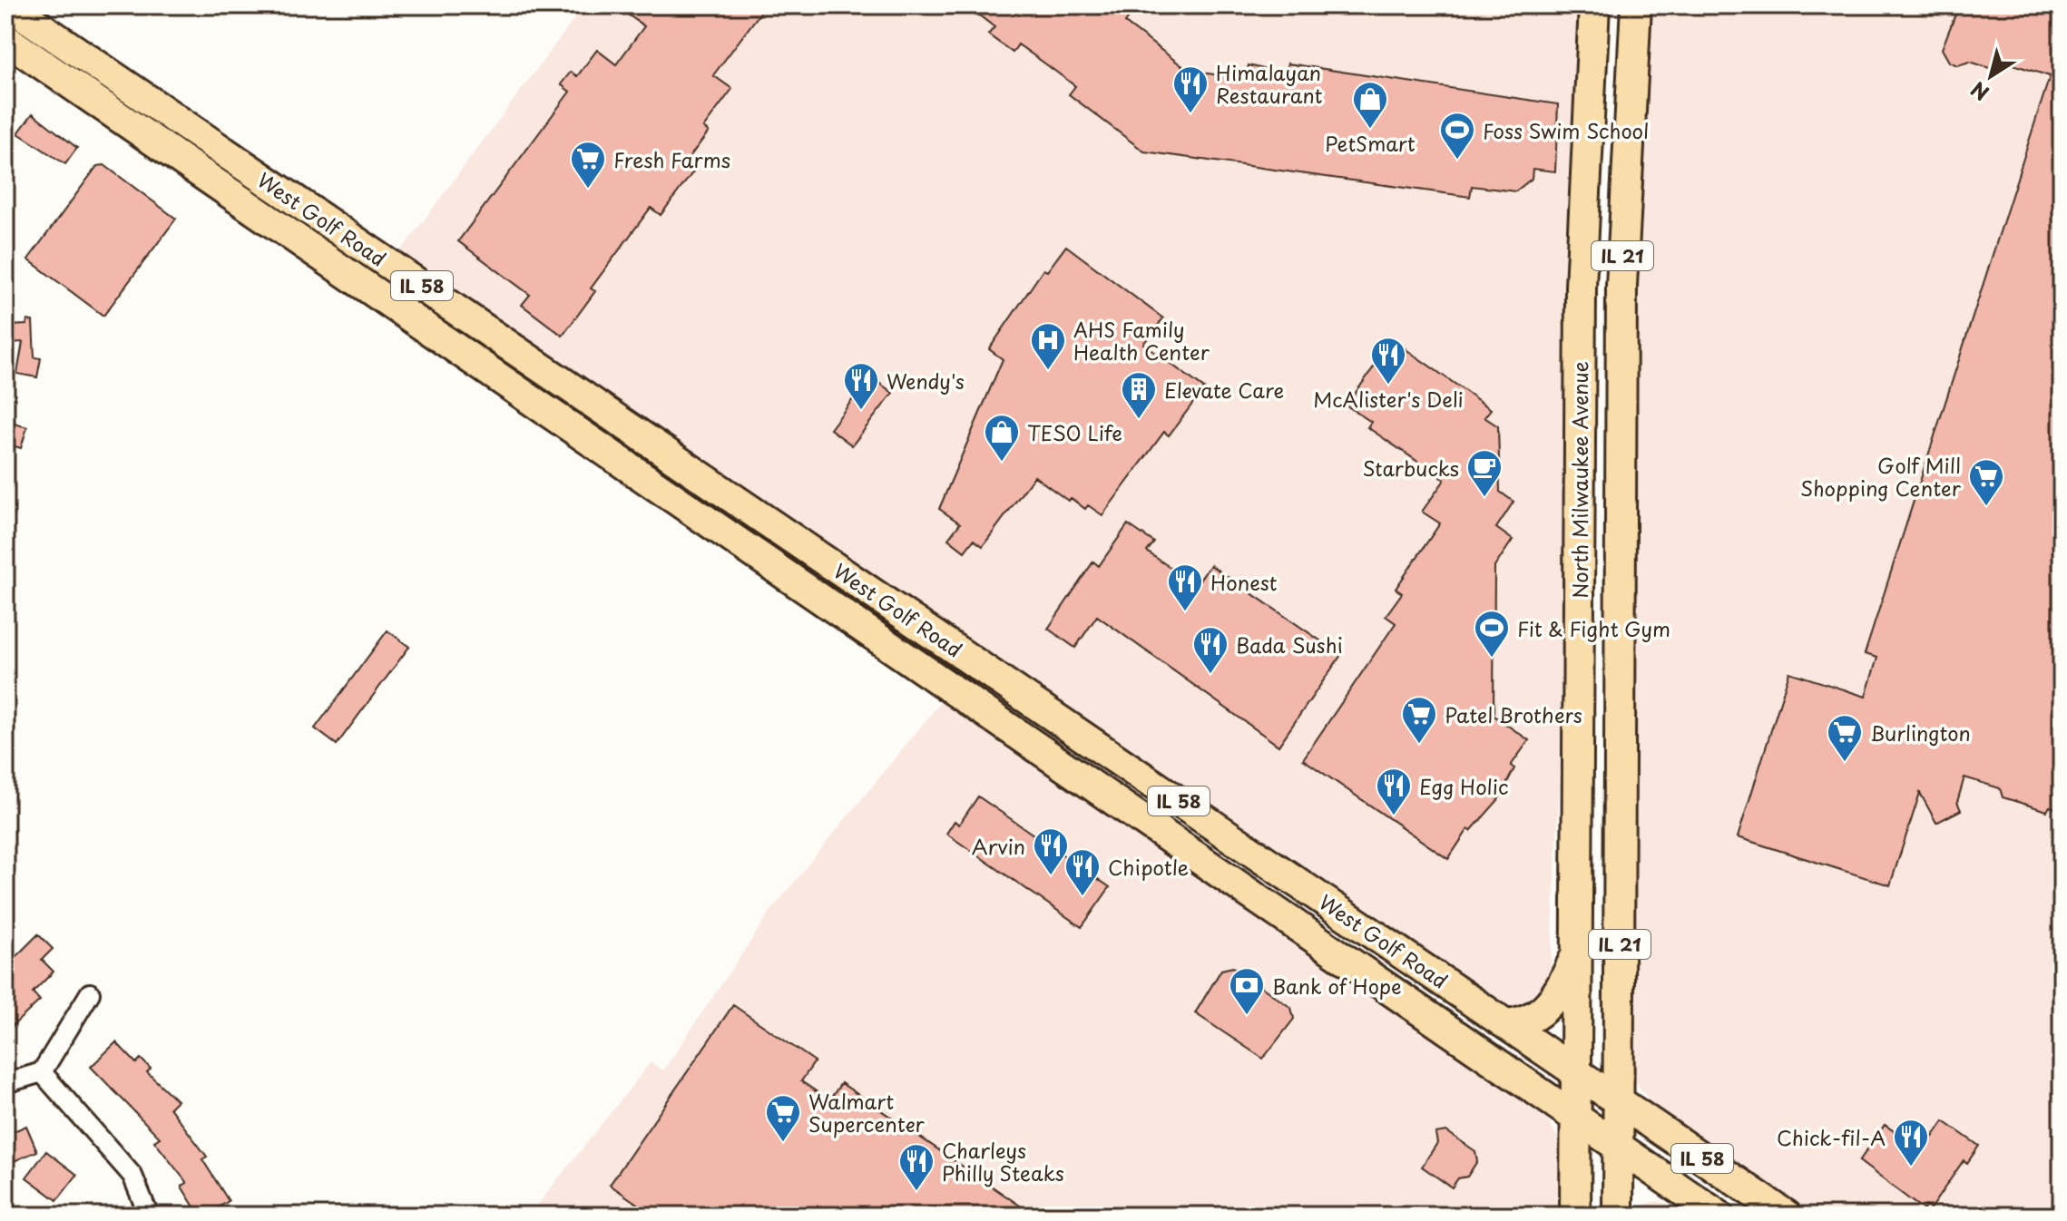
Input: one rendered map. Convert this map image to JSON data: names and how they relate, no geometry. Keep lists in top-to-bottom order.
{
  "streets": {
    "main road": [
      "West Golf Road",
      "IL 21",
      "IL 58",
      "North Milwaukee Avenue"
    ]
  },
  "crossings": [
    ["West Golf Road", "North Milwaukee Avenue"]
  ],
  "places": {
    "restaurant": [
      "Himalayan Restaurant",
      "McAlister's Deli",
      "Wendy's",
      "Honest",
      "Bada Sushi",
      "Egg Holic",
      "Arvin",
      "Chipotle",
      "Chick-fil-A",
      "Charleys Philly Steaks"
    ],
    "shop": ["PetSmart", "TESO Life"],
    "sports": ["Foss Swim School", "Fit & Fight Gym"],
    "supermarket": [
      "Fresh Farms",
      "Golf Mill Shopping Center",
      "Patel Brothers",
      "Burlington",
      "Walmart Supercenter"
    ],
    "hospital": ["AHS Family Health Center"],
    "building": ["Elevate Care"],
    "cafe": ["Starbucks"],
    "bank": ["Bank of Hope"]
  },
  "north": "bottom left"
}
